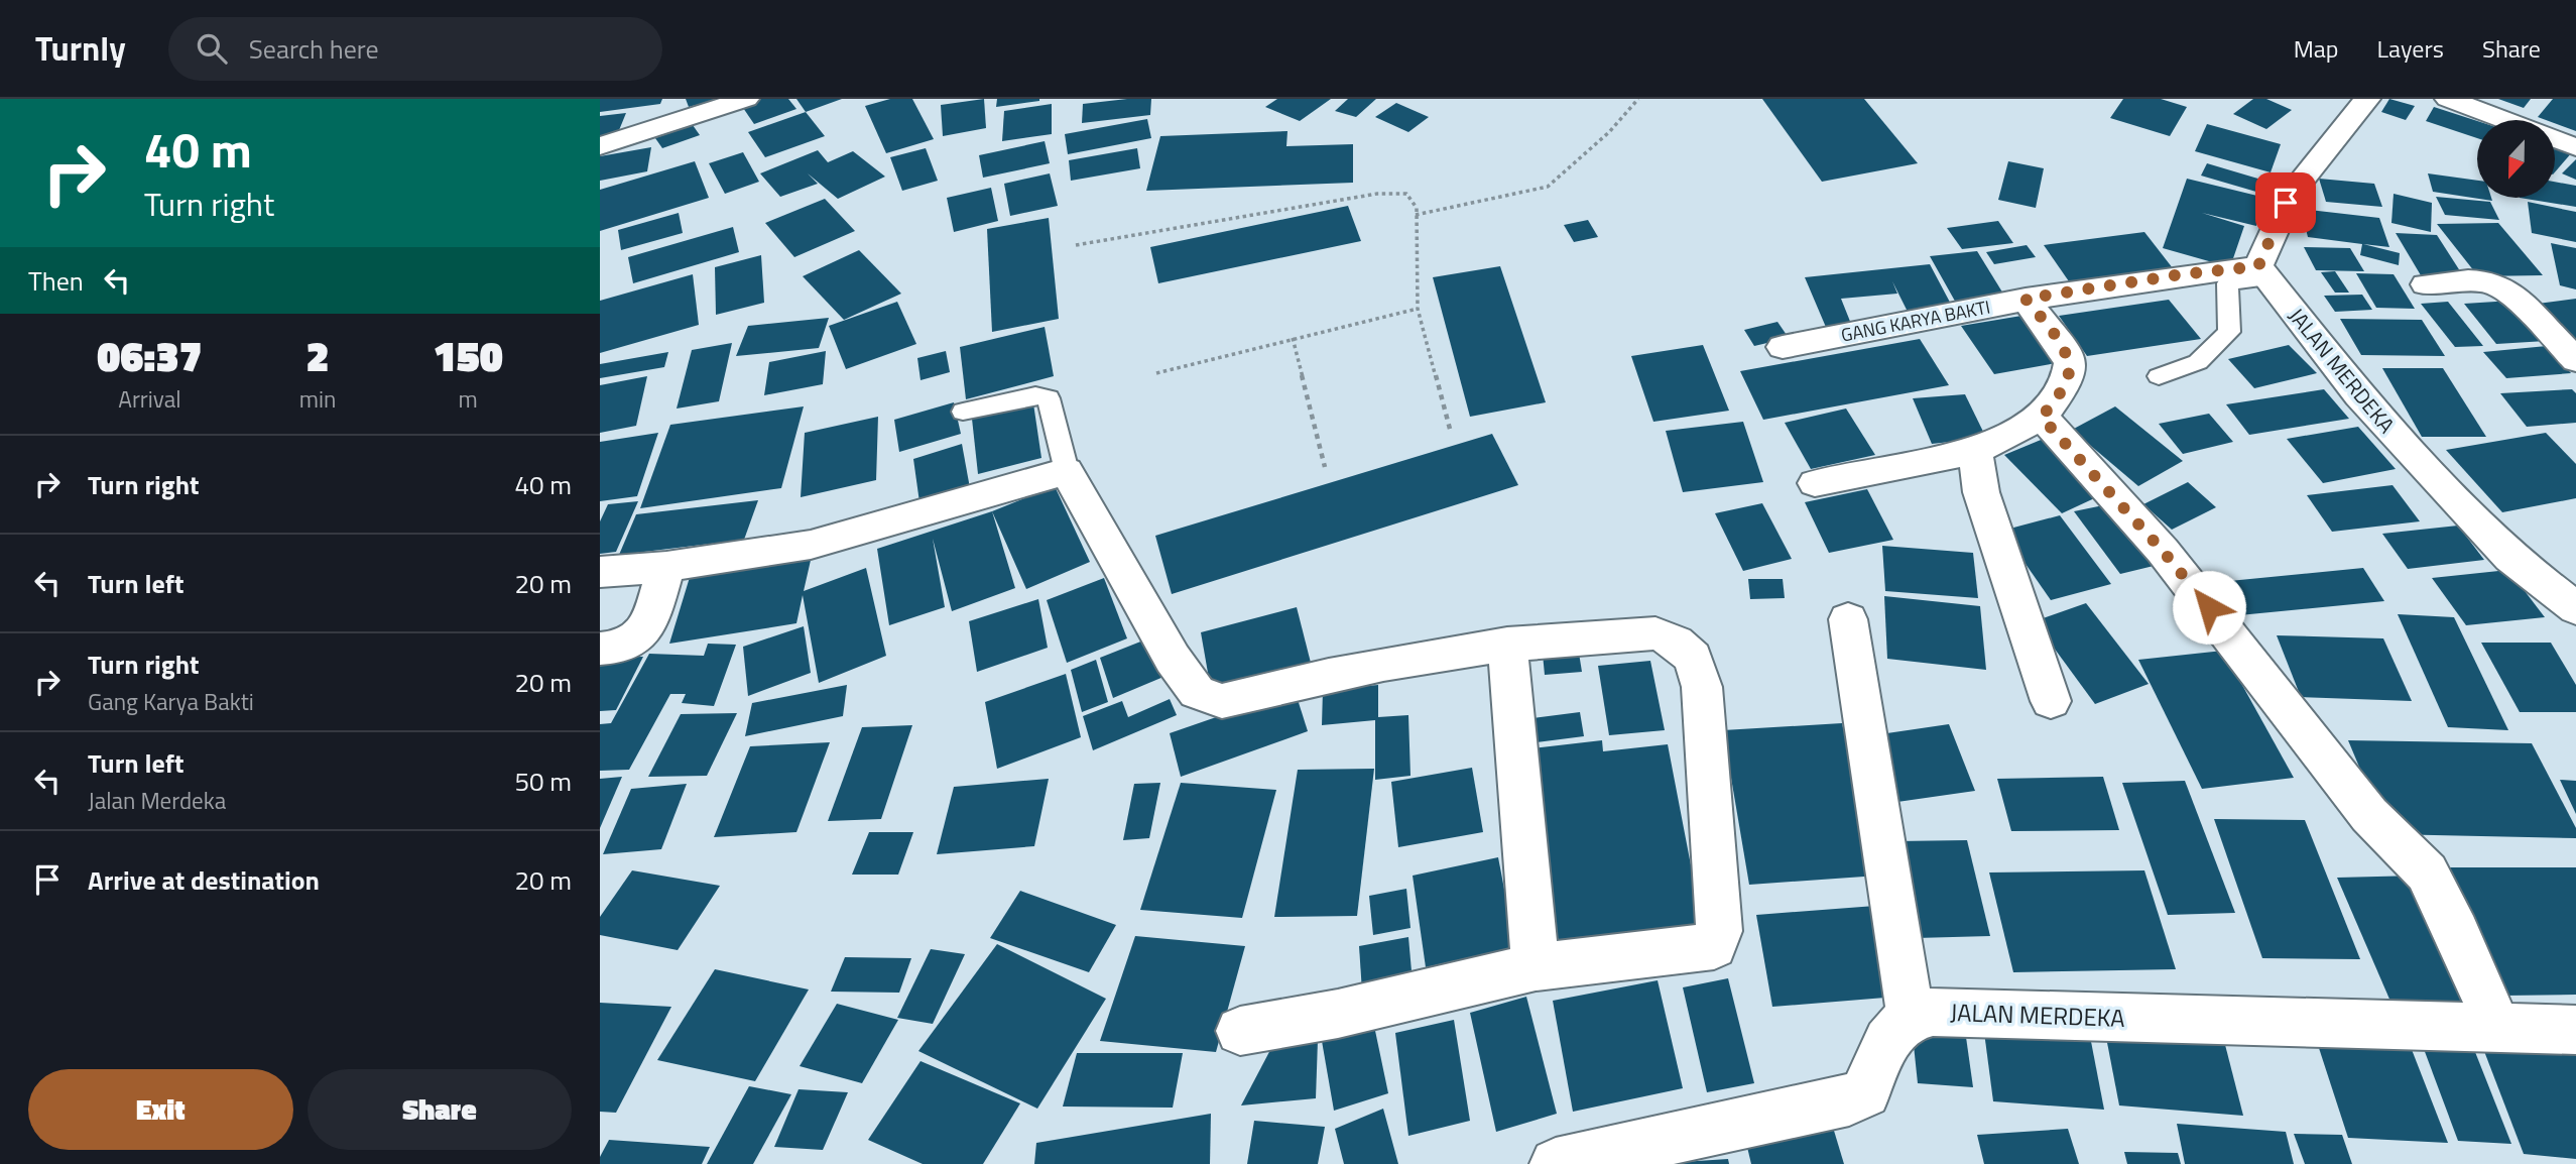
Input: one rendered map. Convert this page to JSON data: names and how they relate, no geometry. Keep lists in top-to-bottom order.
{
  "streets": {
    "street": ["GANG KARYA BAKTI", "JALAN MERDEKA"]
  },
  "crossings": [
    ["GANG KARYA BAKTI", "JALAN MERDEKA"]
  ],
  "north": "bottom",
  "page": {
    "header": "Turnly",
    "search": "Search here",
    "nav": ["Map", "Layers", "Share"],
    "turn": ["40 m", "Turn right"],
    "then": "Then",
    "eta": [
      "06:37",
      "Arrival",
      "2",
      "min",
      "150",
      "m"
    ],
    "list": [
      {
        "name": "Turn right",
        "value": "40 m"
      },
      {
        "name": "Turn left",
        "value": "20 m"
      },
      {
        "name": "Turn right",
        "note": "Gang Karya Bakti",
        "value": "20 m"
      },
      {
        "name": "Turn left",
        "note": "Jalan Merdeka",
        "value": "50 m"
      },
      {
        "name": "Arrive at destination",
        "value": "20 m"
      }
    ],
    "buttons": ["Exit", "Share"]
  }
}
